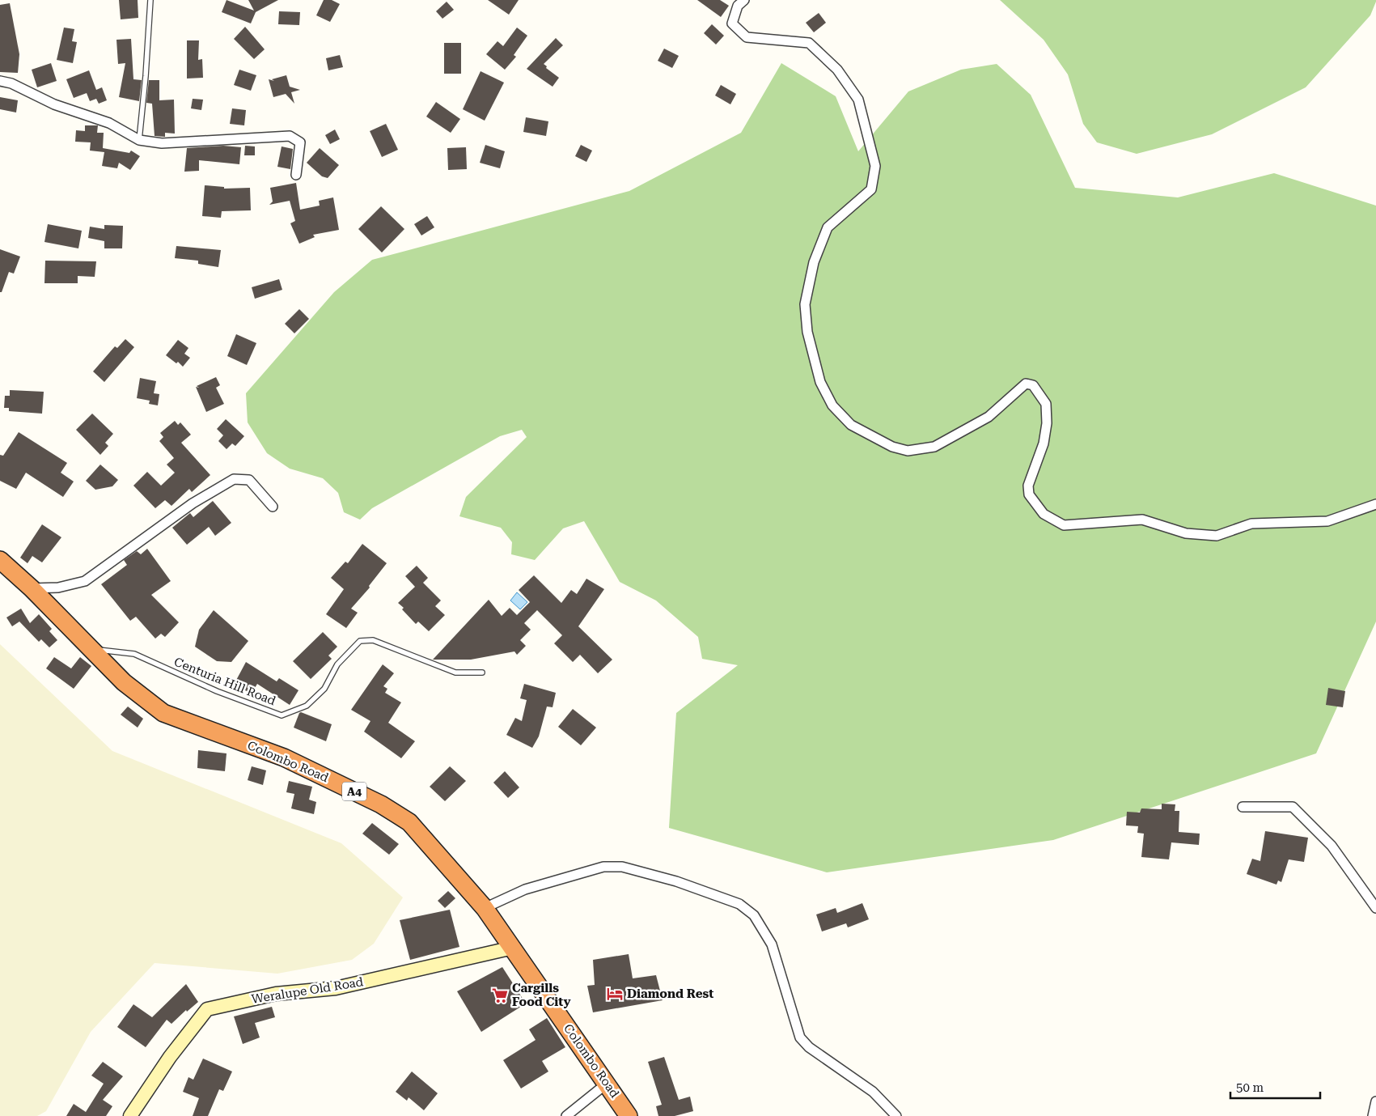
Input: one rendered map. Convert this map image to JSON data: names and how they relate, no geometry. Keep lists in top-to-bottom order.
{
  "streets": {
    "highway": ["Colombo Road", "A4"],
    "street": ["Weralupe Old Road"],
    "lane": ["Centuria Hill Road"]
  },
  "crossings": [
    ["Centuria Hill Road", "Colombo Road"],
    ["Colombo Road", "Weralupe Old Road"]
  ],
  "places": {
    "hotel": ["Diamond Rest"],
    "supermarket": ["Cargills Food City"]
  },
  "scale_bar": "50 m"
}
